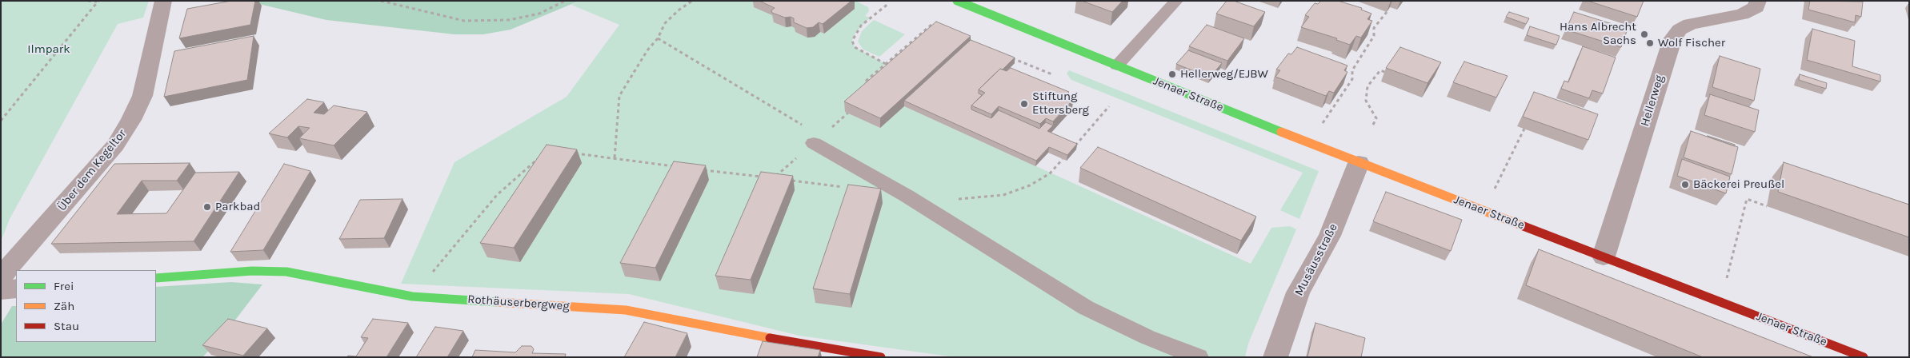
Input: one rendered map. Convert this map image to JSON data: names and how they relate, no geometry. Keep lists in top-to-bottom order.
{
  "streets": {
    "main road": ["Jenaer Straße", "Rothäuserbergweg"],
    "street": ["Hellerweg", "Über dem Kegeltor", "Musäusstraße"]
  },
  "crossings": [
    ["Jenaer Straße", "Hellerweg"],
    ["Jenaer Straße", "Musäusstraße"]
  ],
  "parks": ["Ilmpark"],
  "places": [
    "Hans Albrecht Sachs",
    "Wolf Fischer",
    "Hellerweg/EJBW",
    "Stiftung Ettersberg",
    "Bäckerei Preußel",
    "Parkbad"
  ],
  "legend": ["Frei", "Zäh", "Stau"]
}
